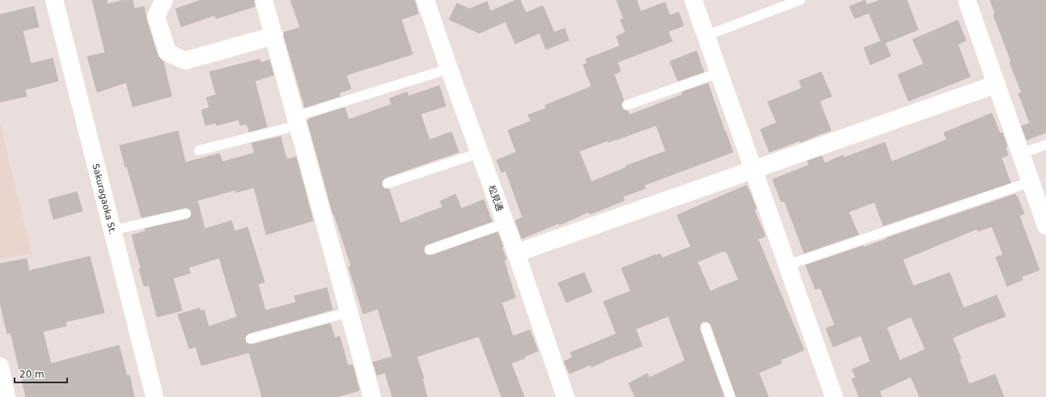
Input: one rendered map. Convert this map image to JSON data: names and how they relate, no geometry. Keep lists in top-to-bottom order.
{
  "streets": {
    "street": ["松見通", "Sakuragaoka St."]
  },
  "scale_bar": "20 m"
}
